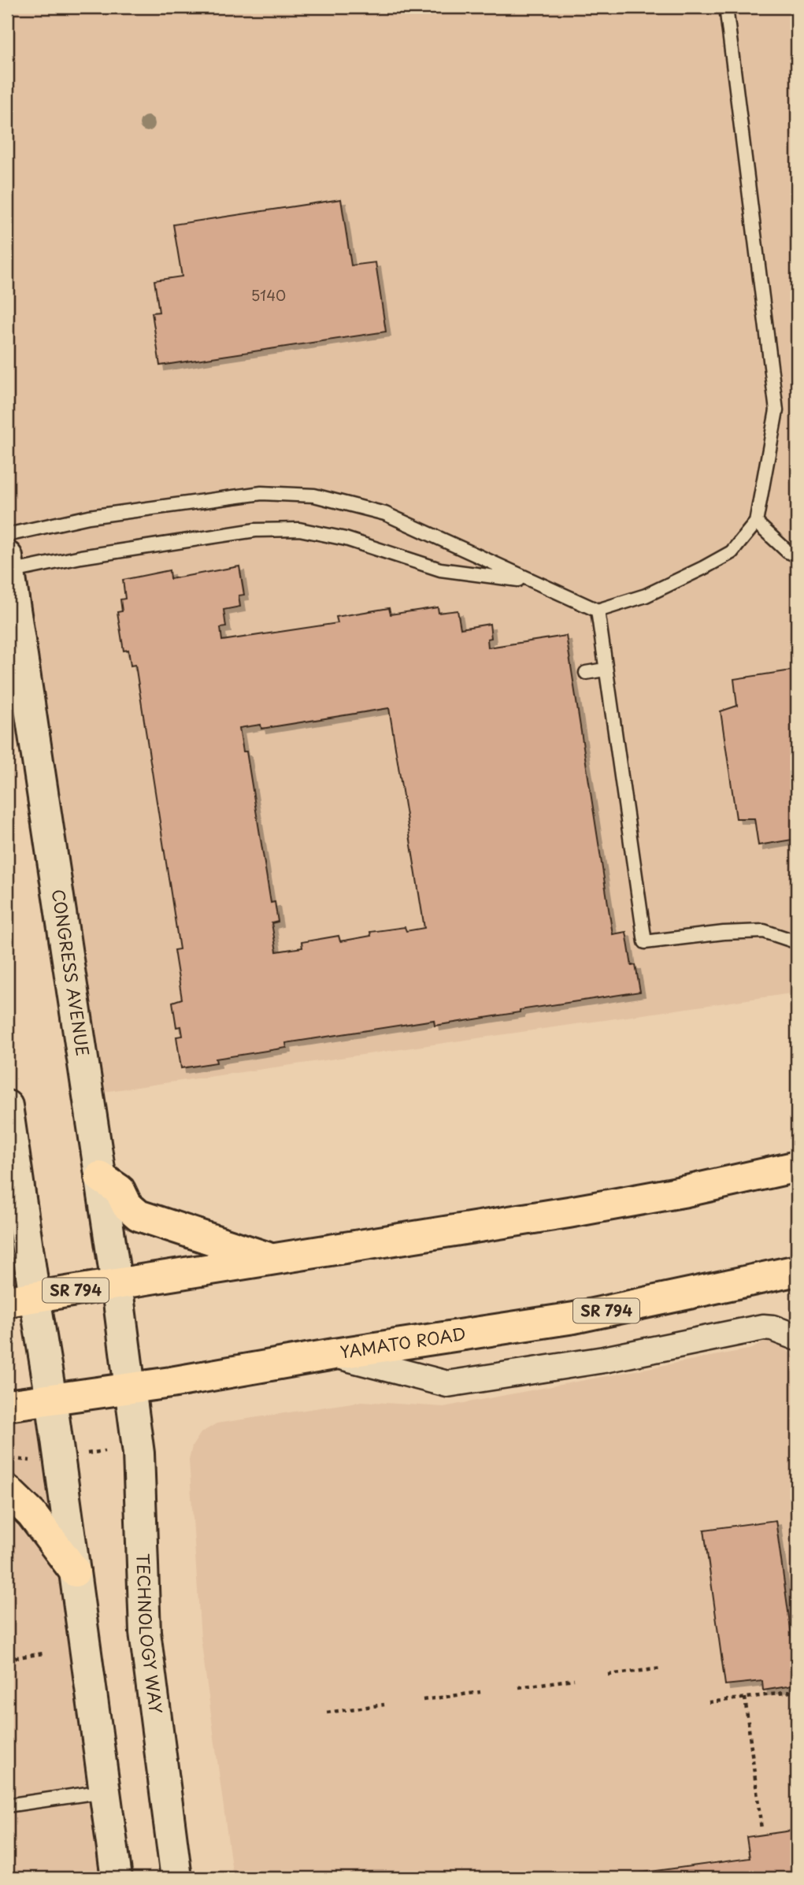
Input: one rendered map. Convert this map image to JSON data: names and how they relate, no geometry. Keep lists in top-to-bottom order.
{
  "streets": {
    "main road": [
      "CONGRESS AVENUE",
      "SR 794",
      "YAMATO ROAD",
      "TECHNOLOGY WAY"
    ]
  },
  "crossings": [
    ["CONGRESS AVENUE", "SR 794"],
    ["CONGRESS AVENUE", "YAMATO ROAD"],
    ["CONGRESS AVENUE", "TECHNOLOGY WAY"],
    ["YAMATO ROAD", "TECHNOLOGY WAY"]
  ],
  "house_numbers": ["5140"]
}
